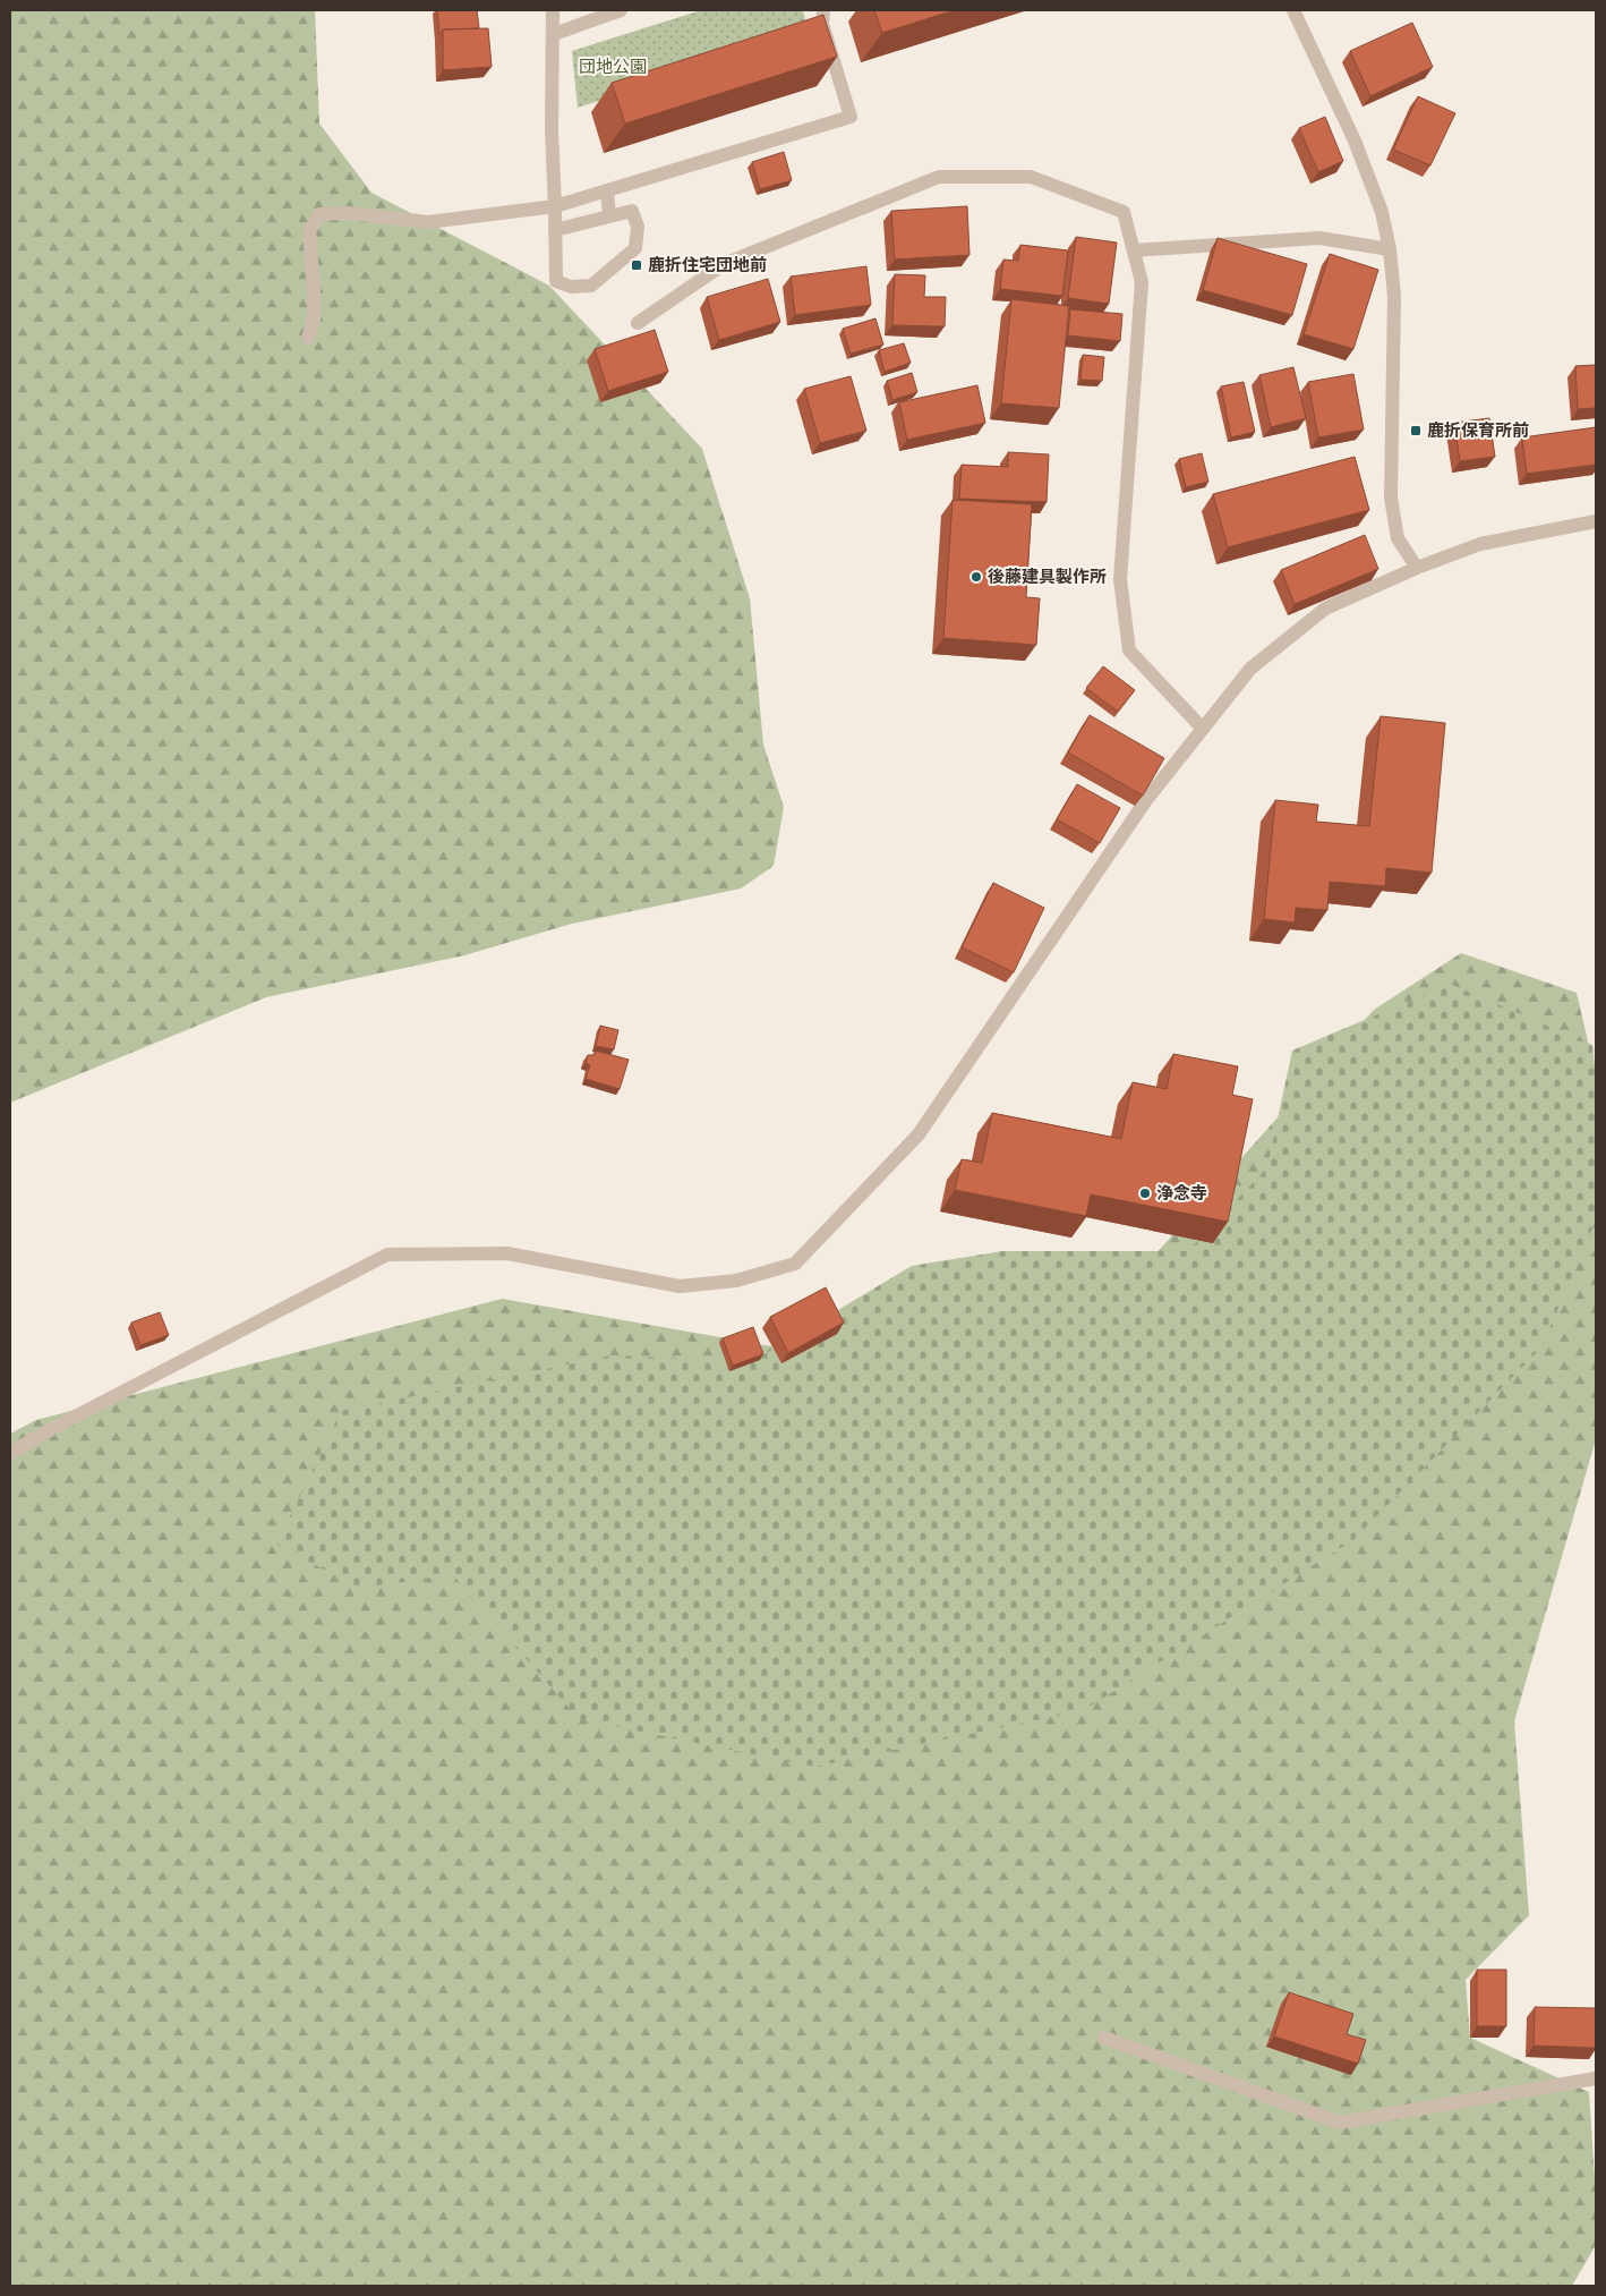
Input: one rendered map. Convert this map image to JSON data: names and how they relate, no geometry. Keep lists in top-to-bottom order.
{
  "parks": ["団地公園"],
  "places": {
    "transit": ["鹿折住宅団地前", "鹿折保育所前"],
    "other": ["後藤建具製作所", "浄念寺"]
  }
}
